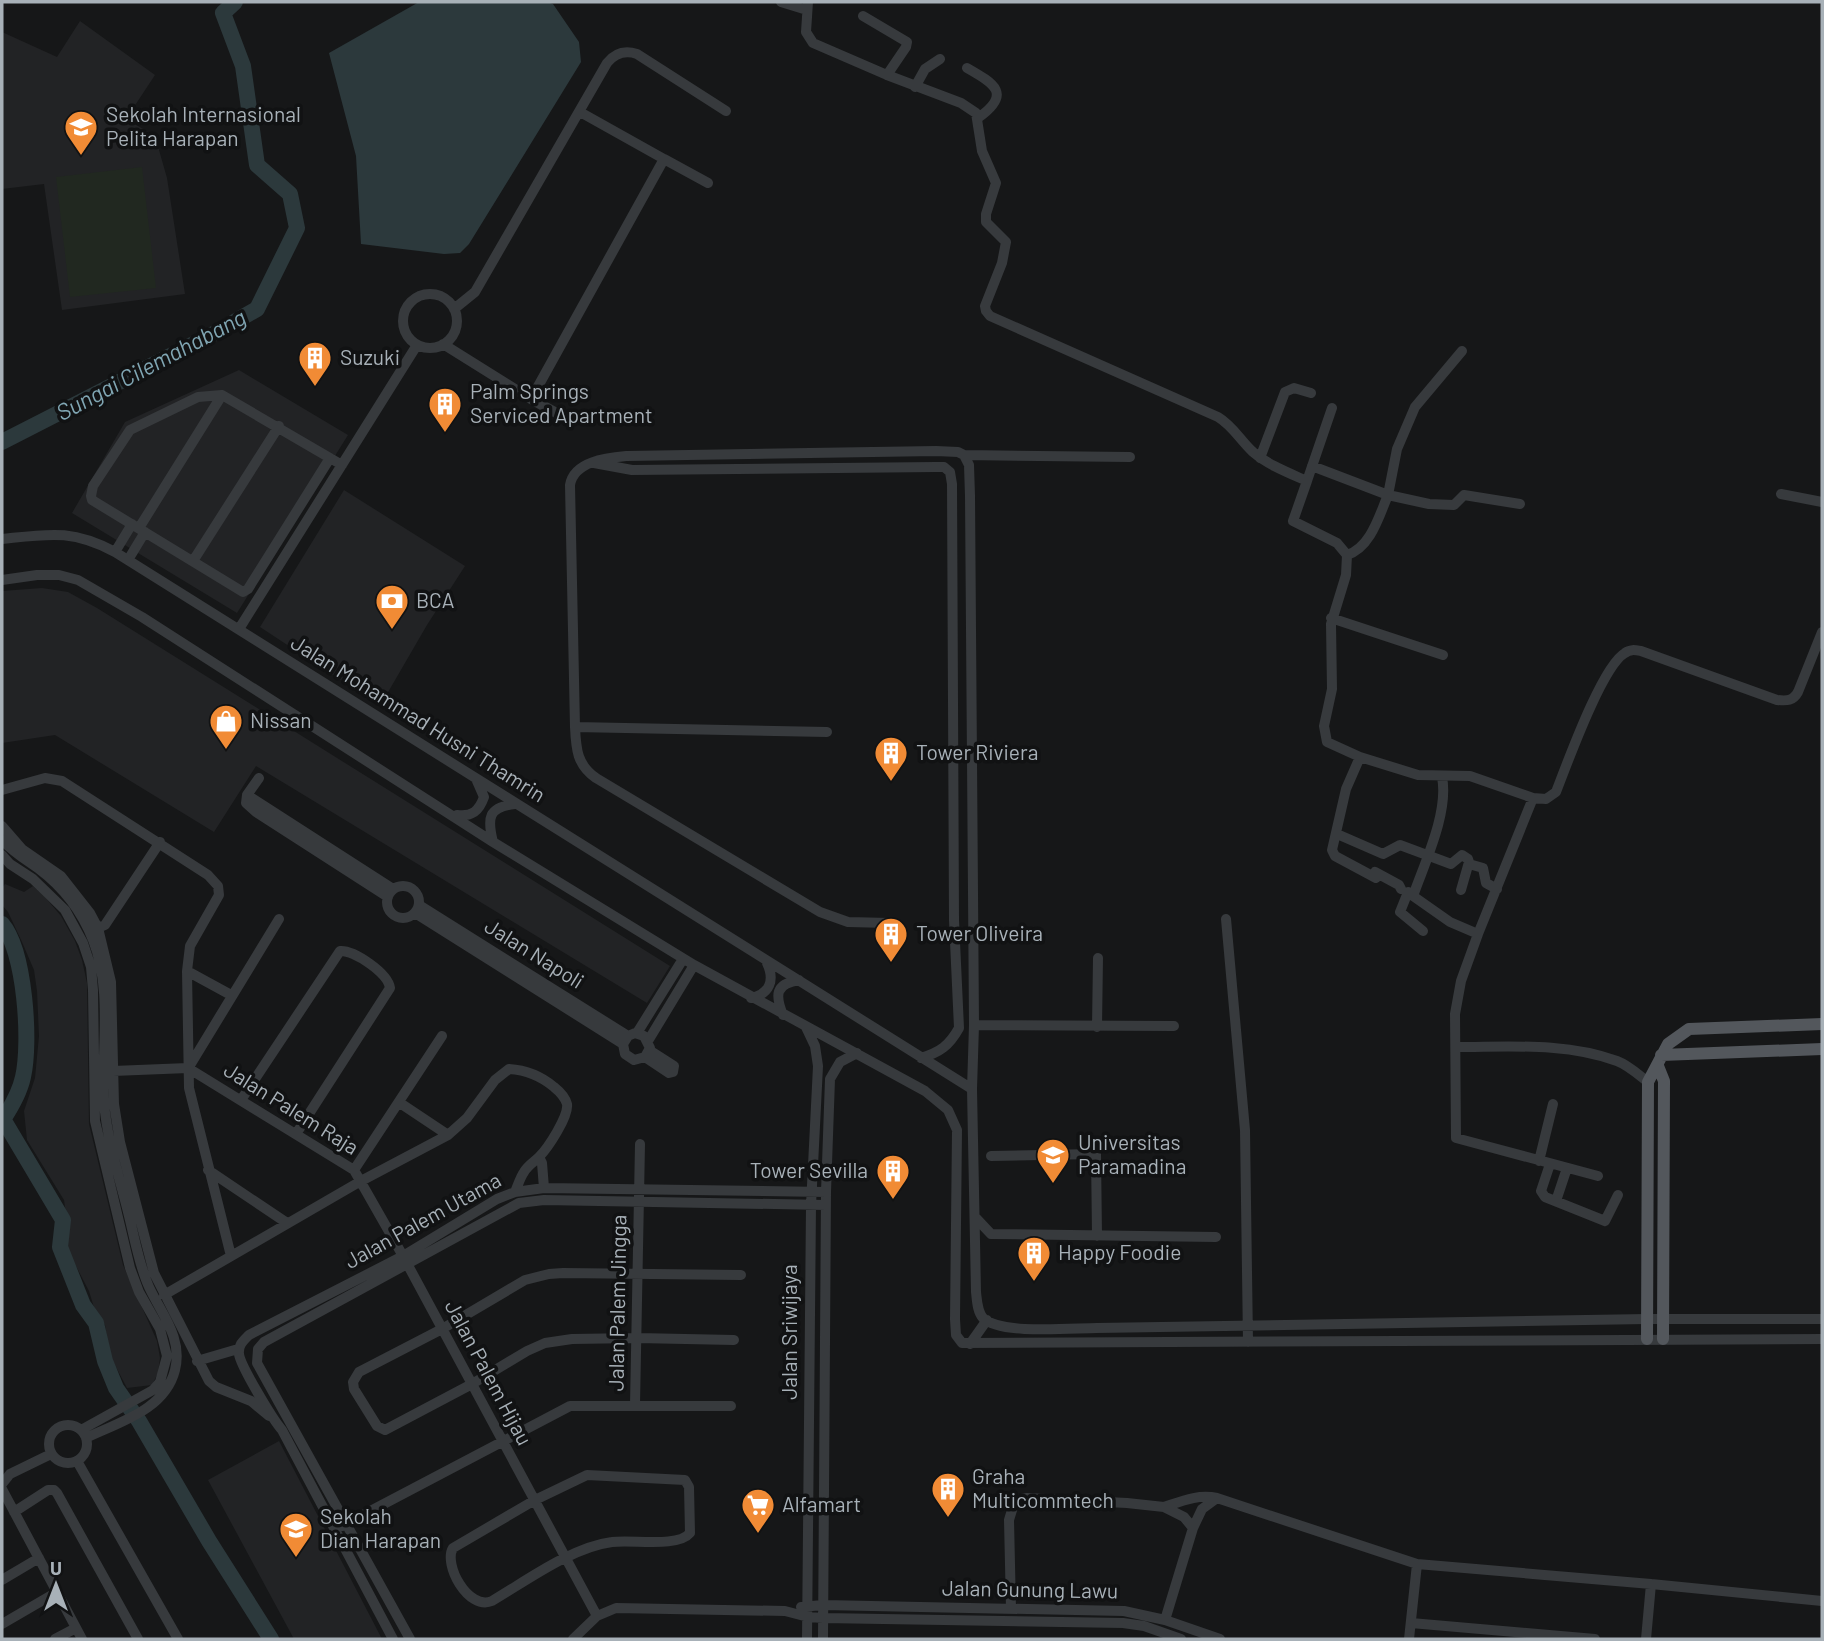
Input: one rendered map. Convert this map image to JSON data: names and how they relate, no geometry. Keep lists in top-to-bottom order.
{
  "streets": {
    "street": [
      "Jalan Mohammad Husni Thamrin",
      "Jalan Napoli",
      "Jalan Palem Raja",
      "Jalan Palem Utama",
      "Jalan Palem Jingga",
      "Jalan Sriwijaya",
      "Jalan Palem Hijau",
      "Jalan Gunung Lawu"
    ]
  },
  "crossings": [
    ["Jalan Palem Raja", "Jalan Palem Utama"],
    ["Jalan Palem Raja", "Jalan Palem Hijau"],
    ["Jalan Palem Utama", "Jalan Palem Jingga"],
    ["Jalan Palem Utama", "Jalan Sriwijaya"],
    ["Jalan Palem Utama", "Jalan Palem Hijau"],
    ["Jalan Sriwijaya", "Jalan Gunung Lawu"]
  ],
  "water": ["Sungai Cilemahabang"],
  "places": {
    "school or university": ["Sekolah Internasional Pelita Harapan", "Universitas Paramadina", "Sekolah Dian Harapan"],
    "building": [
      "Suzuki",
      "Palm Springs Serviced Apartment",
      "Tower Riviera",
      "Tower Oliveira",
      "Tower Sevilla",
      "Happy Foodie",
      "Graha Multicommtech"
    ],
    "bank": ["BCA"],
    "shop": ["Nissan"],
    "supermarket": ["Alfamart"]
  },
  "north": "top"
}
